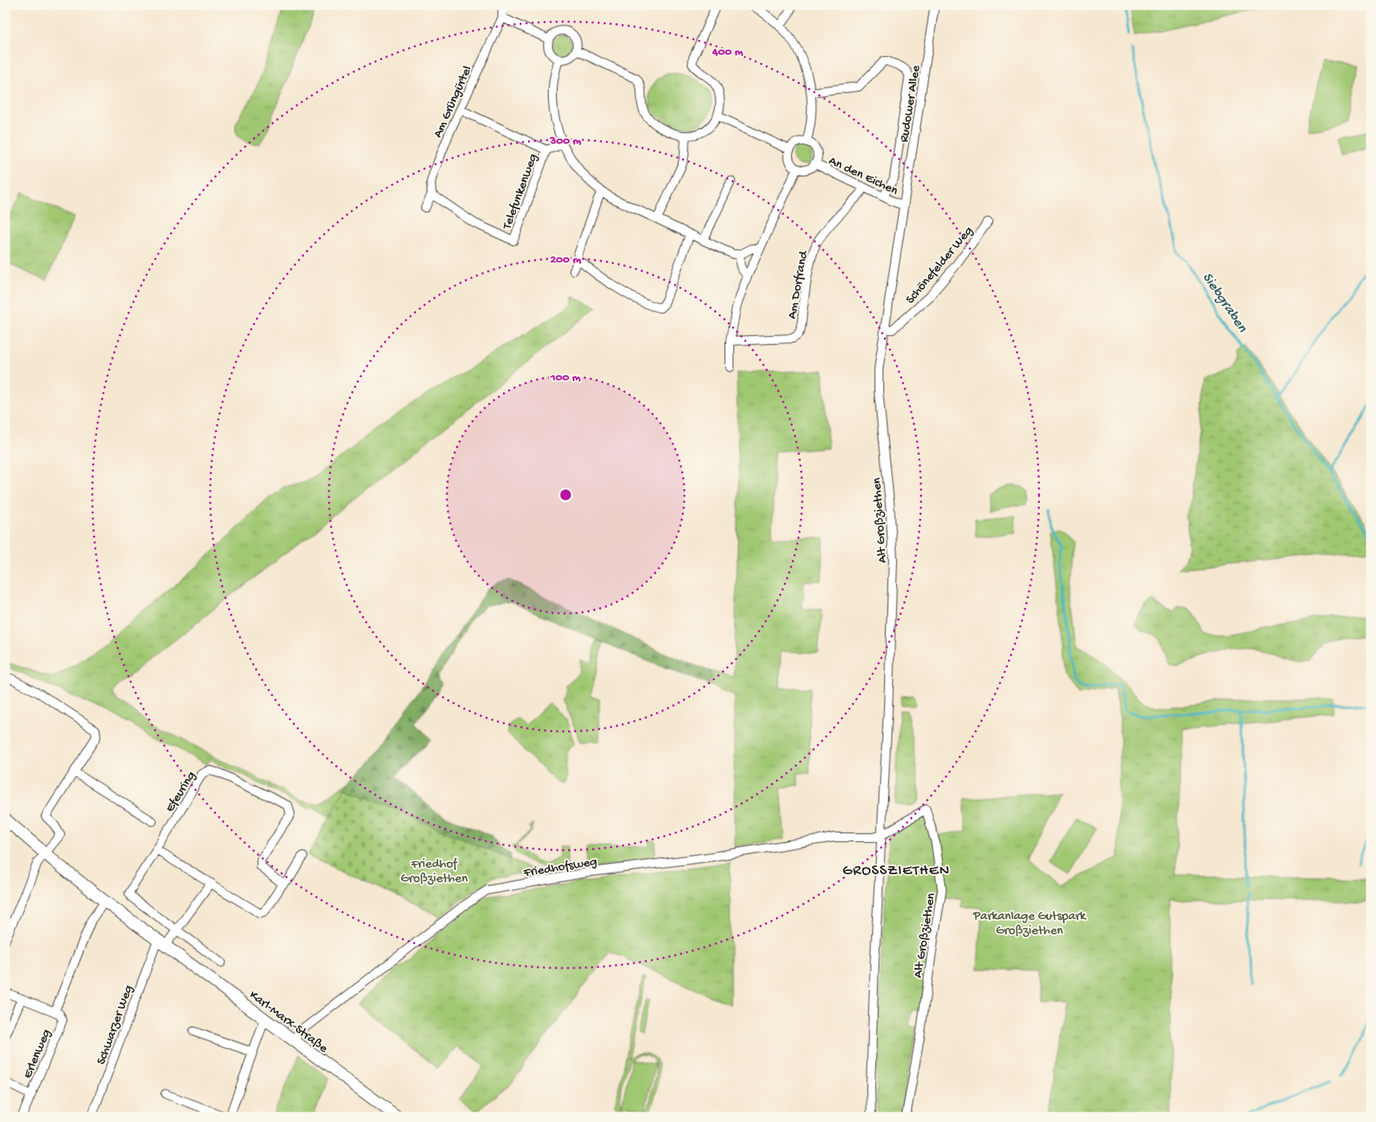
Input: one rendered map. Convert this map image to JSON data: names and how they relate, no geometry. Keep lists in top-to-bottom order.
{
  "streets": {
    "main road": ["Karl-Marx-Straße"],
    "street": [
      "Am Grüngürtel",
      "Rudower Allee",
      "An den Eichen",
      "Telefunkenweg",
      "Schönefelder Weg",
      "Am Dorfrand",
      "Alt Großziethen",
      "Efeuring",
      "Friedhofsweg",
      "Schwarzer Weg",
      "Erlenweg"
    ]
  },
  "crossings": [
    ["Am Grüngürtel", "Telefunkenweg"],
    ["Rudower Allee", "An den Eichen"],
    ["Rudower Allee", "Alt Großziethen"],
    ["An den Eichen", "Am Dorfrand"],
    ["An den Eichen", "Alt Großziethen"],
    ["Schönefelder Weg", "Alt Großziethen"],
    ["Alt Großziethen", "Friedhofsweg"],
    ["Friedhofsweg", "Karl-Marx-Straße"],
    ["Karl-Marx-Straße", "Schwarzer Weg"]
  ],
  "districts": ["GROSSZIETHEN"],
  "water": ["Siebgraben"],
  "parks": ["Friedhof Großziethen", "Parkanlage Gutspark Großziethen"],
  "rings": [
    "400 m",
    "300 m",
    "200 m",
    "100 m"
  ]
}
